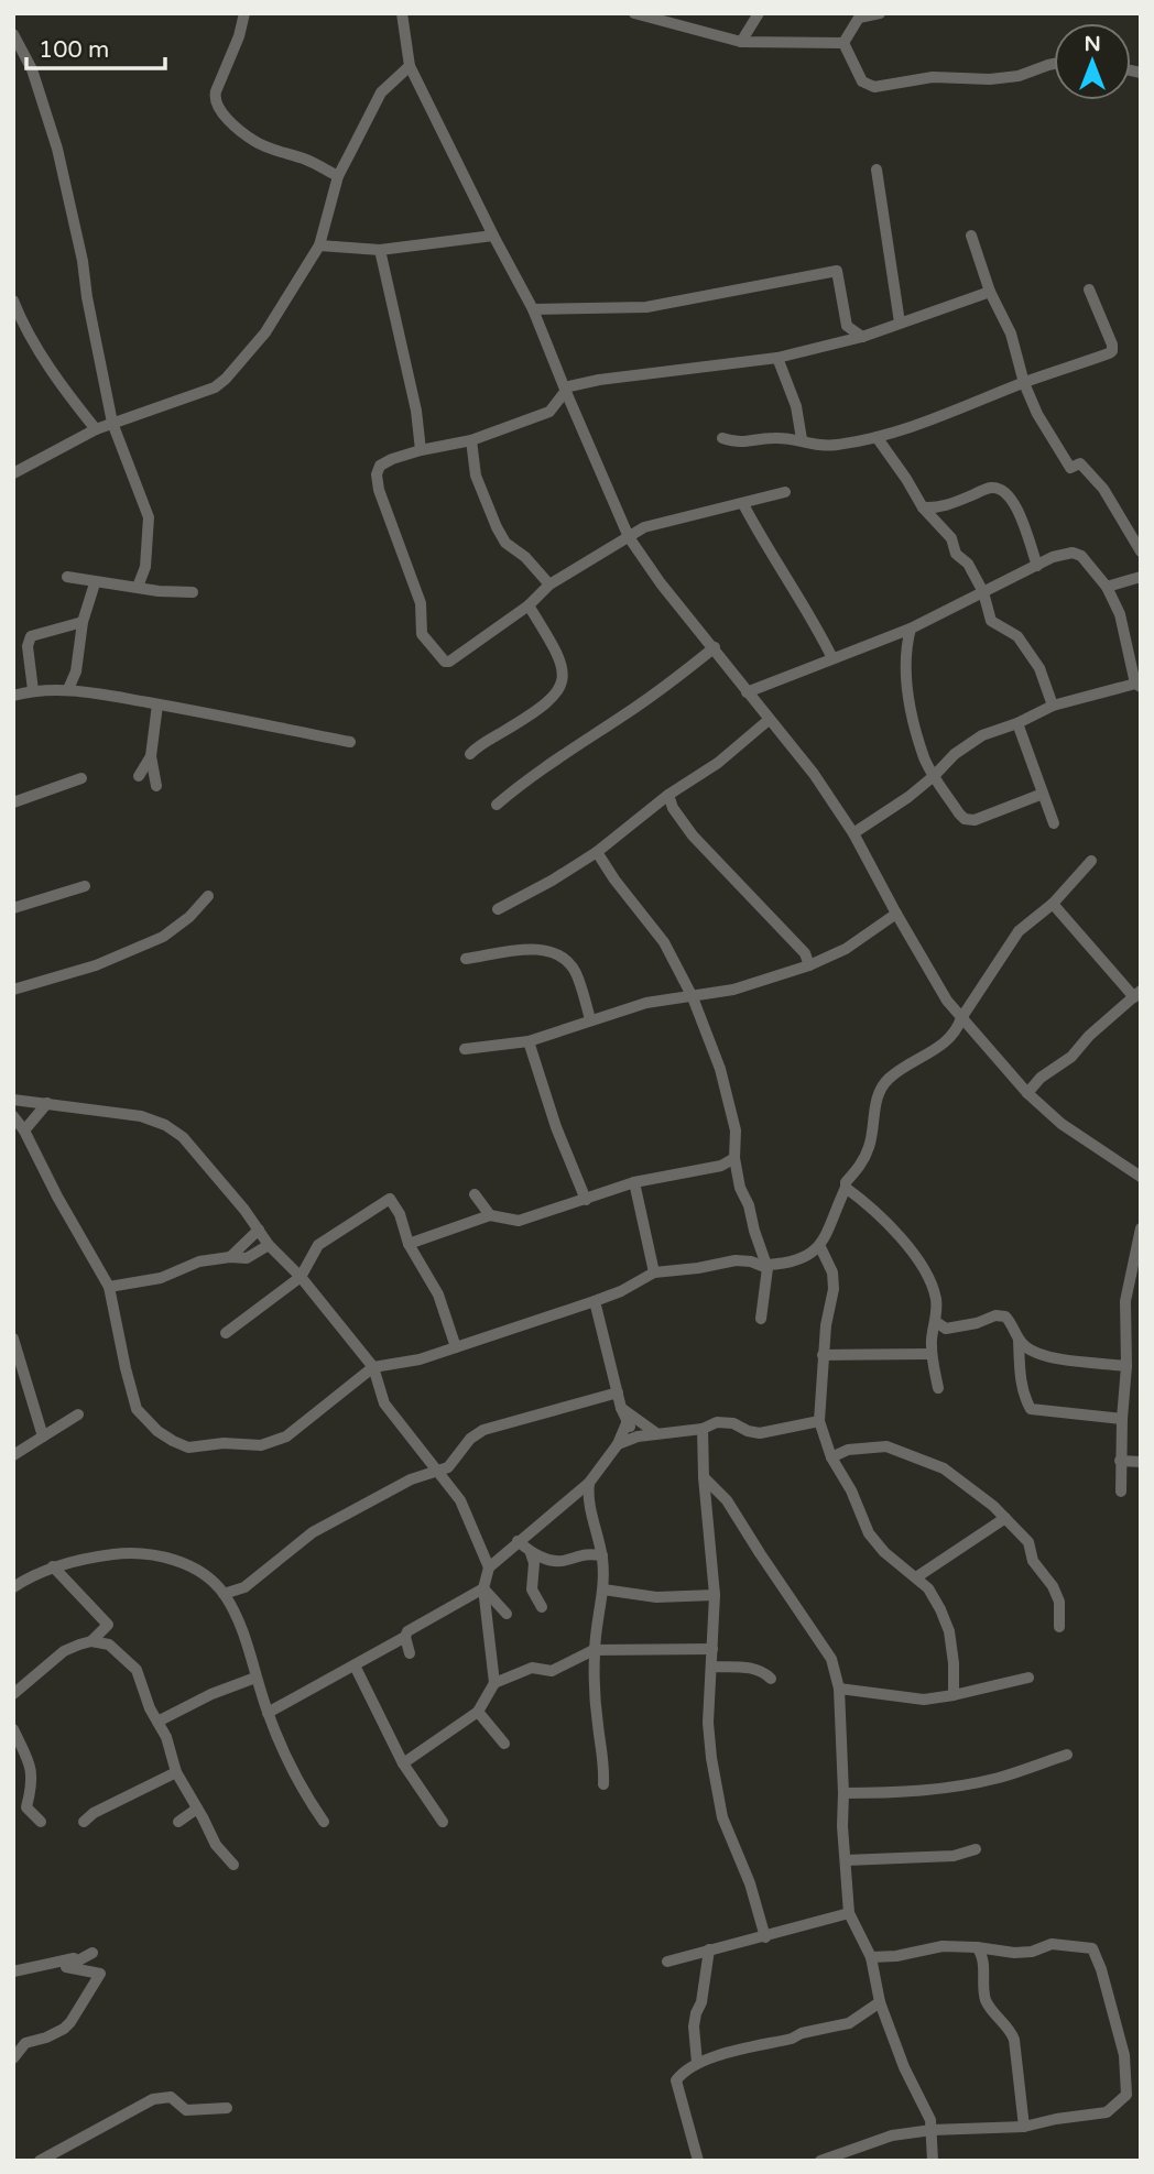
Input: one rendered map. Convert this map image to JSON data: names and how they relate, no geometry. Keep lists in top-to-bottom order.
{
  "scale_bar": "100 m",
  "north": "top"
}
